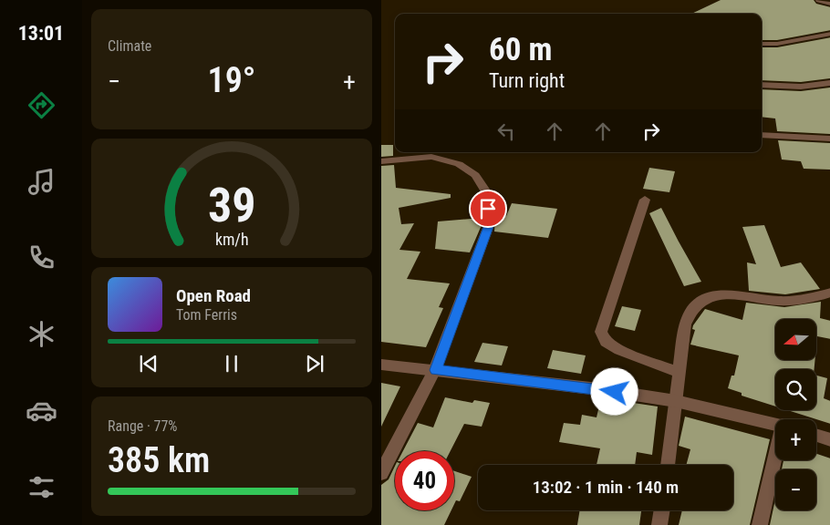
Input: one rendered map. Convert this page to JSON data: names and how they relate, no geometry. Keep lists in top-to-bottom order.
{
  "north": "left",
  "page": {
    "tabs": "13:01",
    "tile": [
      "Climate",
      ["Range · 77%", "385 km"]
    ],
    "turn": ["60 m", "Turn right"],
    "heat": ["−", "19°", "+"],
    "song": ["Open Road", "Tom Ferris"],
    "map_buttons": ["+", "−"],
    "limit": "40",
    "trip": "13:02 · 1 min · 140 m",
    "gauge": ["39", "km/h"]
  }
}
